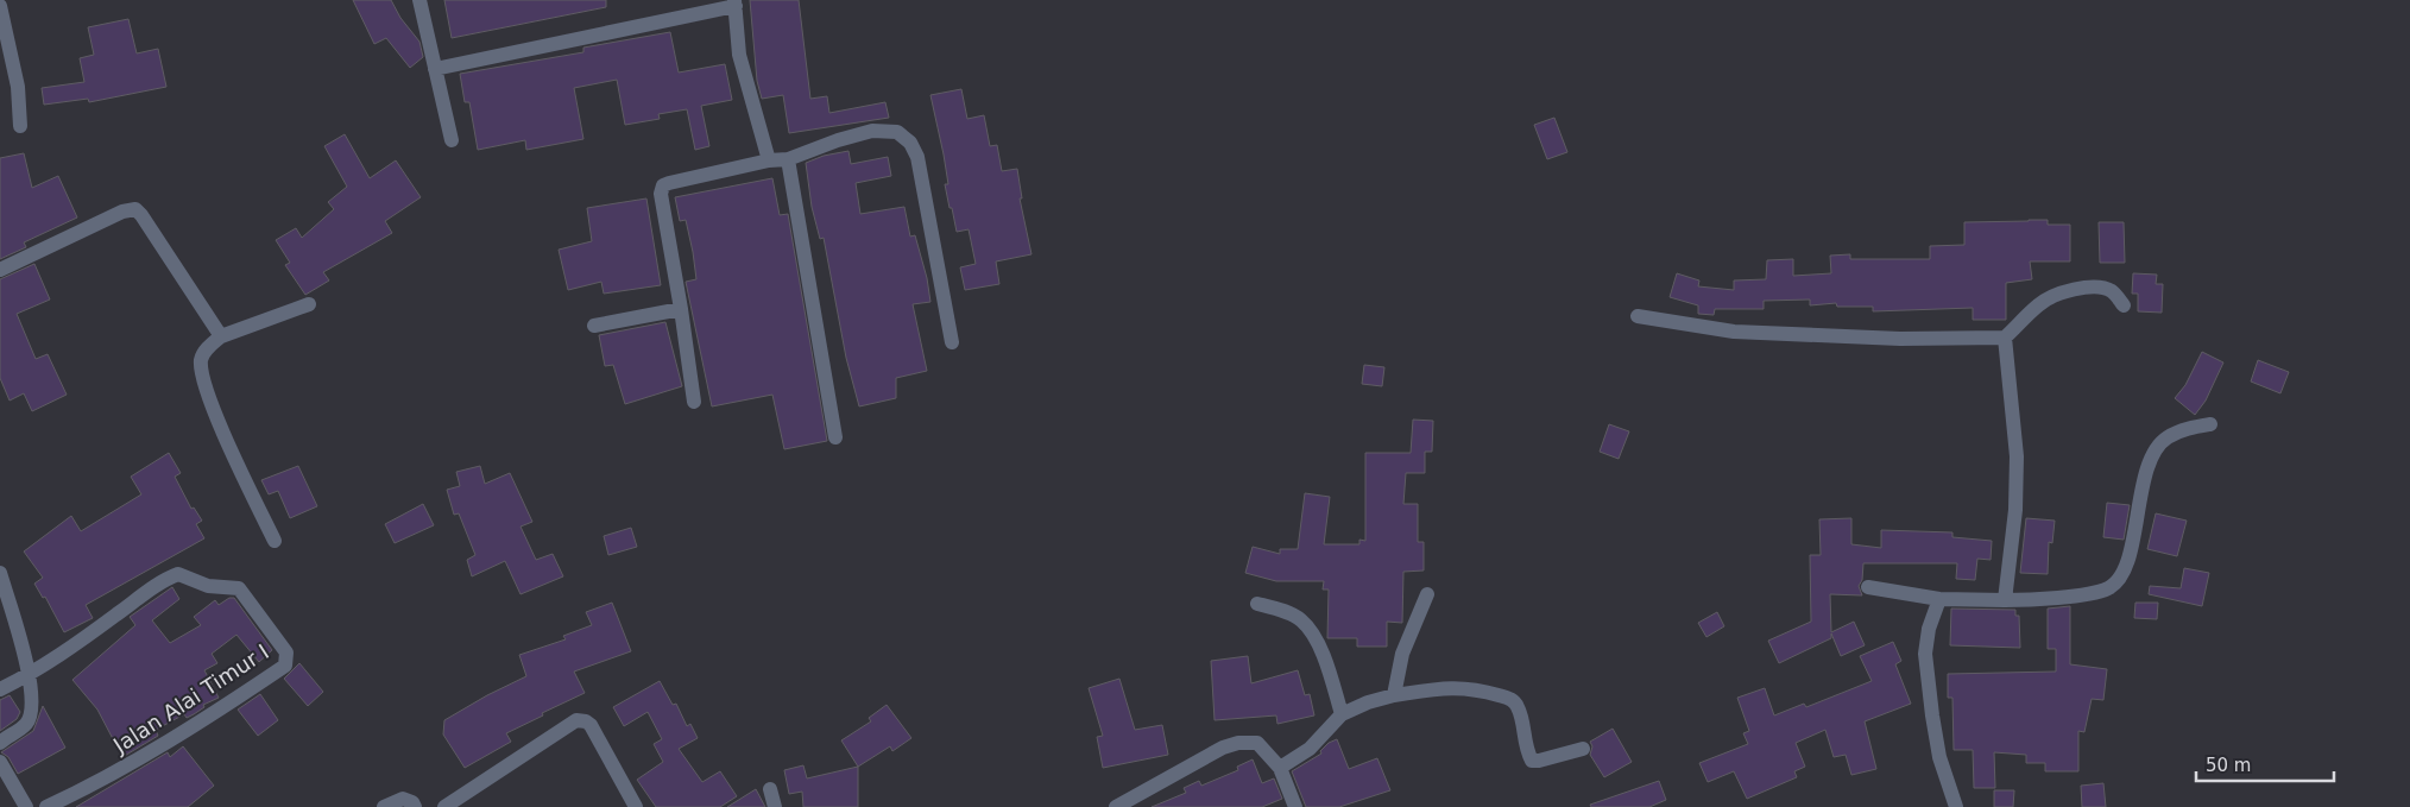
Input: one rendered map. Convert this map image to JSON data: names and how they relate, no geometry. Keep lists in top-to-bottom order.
{
  "streets": {
    "street": ["Jalan Alai Timur I"]
  },
  "scale_bar": "50 m"
}
